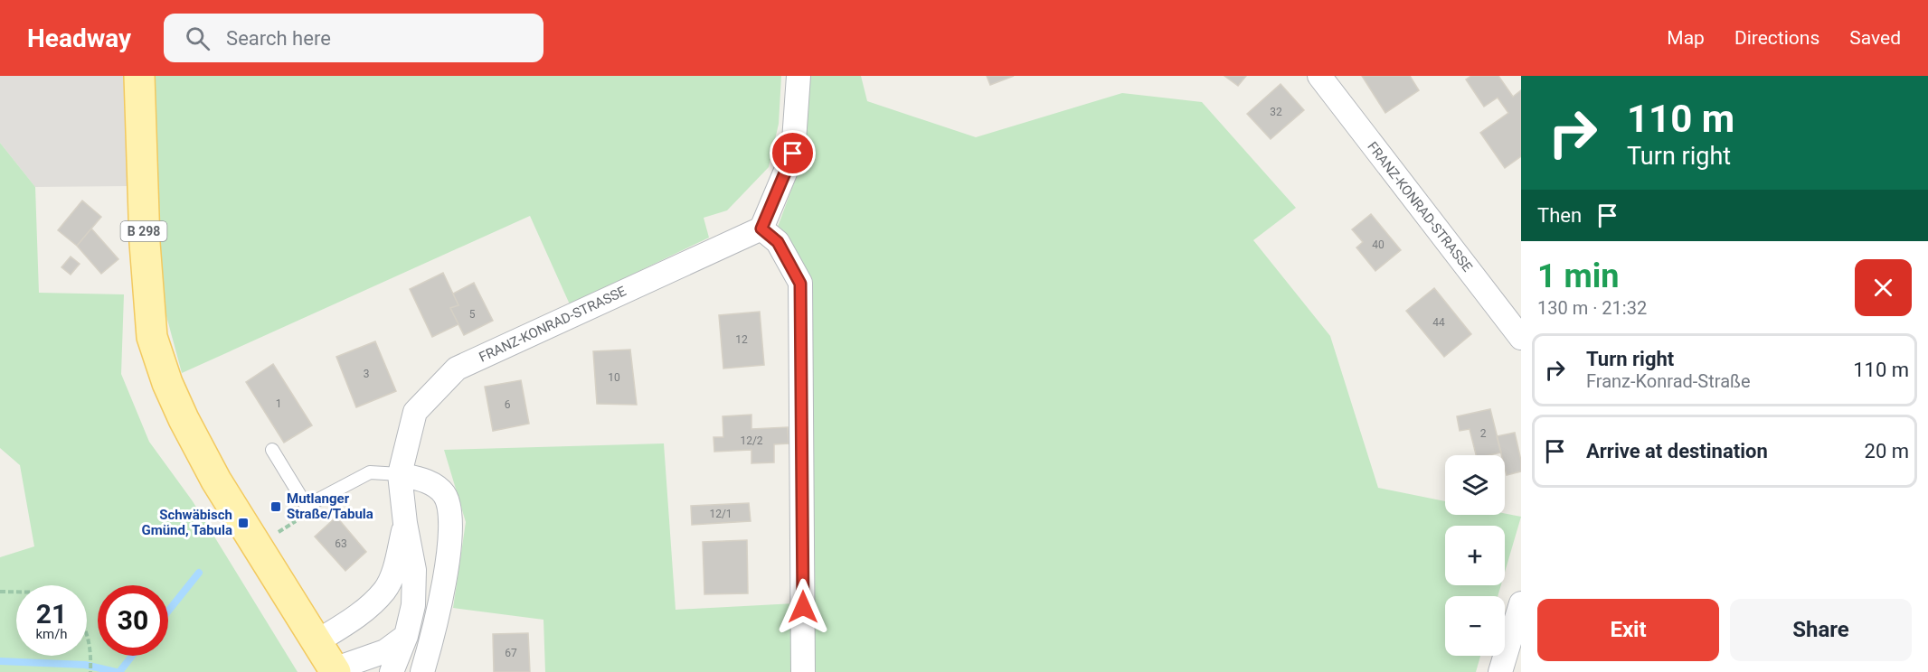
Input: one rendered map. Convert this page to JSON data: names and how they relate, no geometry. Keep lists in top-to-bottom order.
{
  "streets": {
    "main road": ["B 298"],
    "street": ["FRANZ-KONRAD-STRASSE"]
  },
  "crossings": [
    ["FRANZ-KONRAD-STRASSE", "B 298"]
  ],
  "places": {
    "transit": ["Mutlanger Straße/Tabula", "Schwäbisch Gmünd, Tabula"]
  },
  "house_numbers": [
    "32",
    "40",
    "5",
    "44",
    "12",
    "3",
    "10",
    "1",
    "6",
    "2",
    "12/2",
    "12/1",
    "63",
    "67"
  ],
  "page": {
    "header": "Headway",
    "search": "Search here",
    "nav": ["Map", "Directions", "Saved"],
    "turn": ["110 m", "Turn right"],
    "then": "Then",
    "heading": ["1 min", "130 m · 21:32"],
    "list": [
      {
        "name": "Turn right",
        "note": "Franz-Konrad-Straße",
        "value": "110 m"
      },
      {
        "name": "Arrive at destination",
        "value": "20 m"
      }
    ],
    "map_buttons": ["+", "−"],
    "speed": "21 km/h",
    "limit": "30",
    "buttons": ["Exit", "Share"]
  }
}
